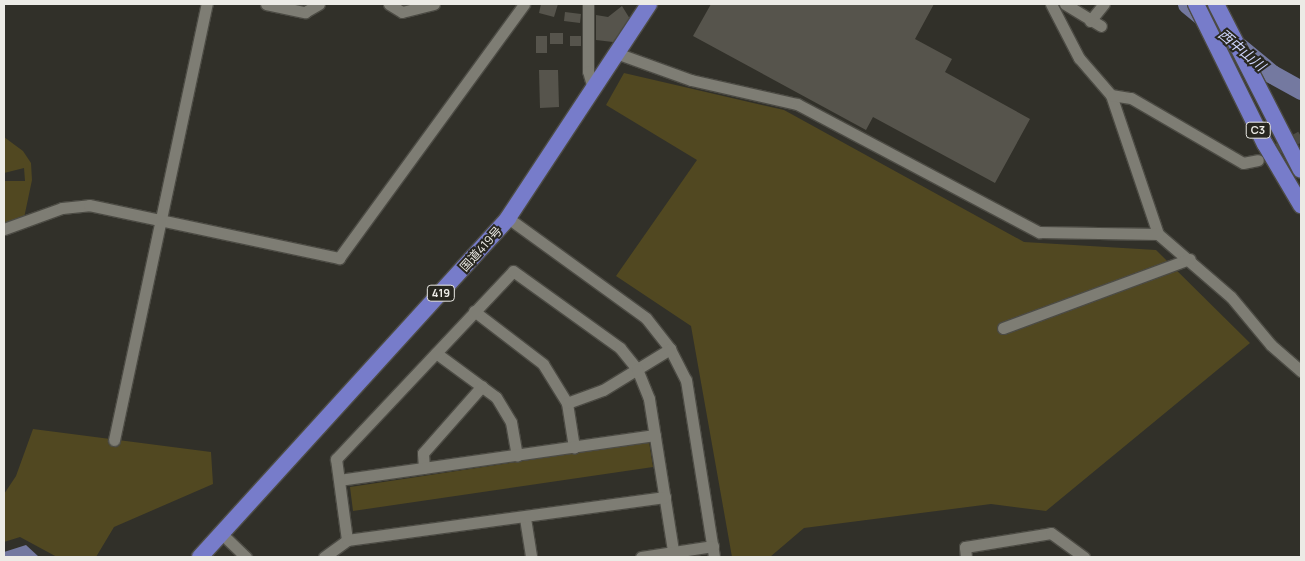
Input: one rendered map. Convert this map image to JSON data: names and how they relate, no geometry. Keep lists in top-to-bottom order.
{
  "streets": {
    "highway": ["C3", "国道419号", "419"]
  },
  "water": ["西中山川"]
}
